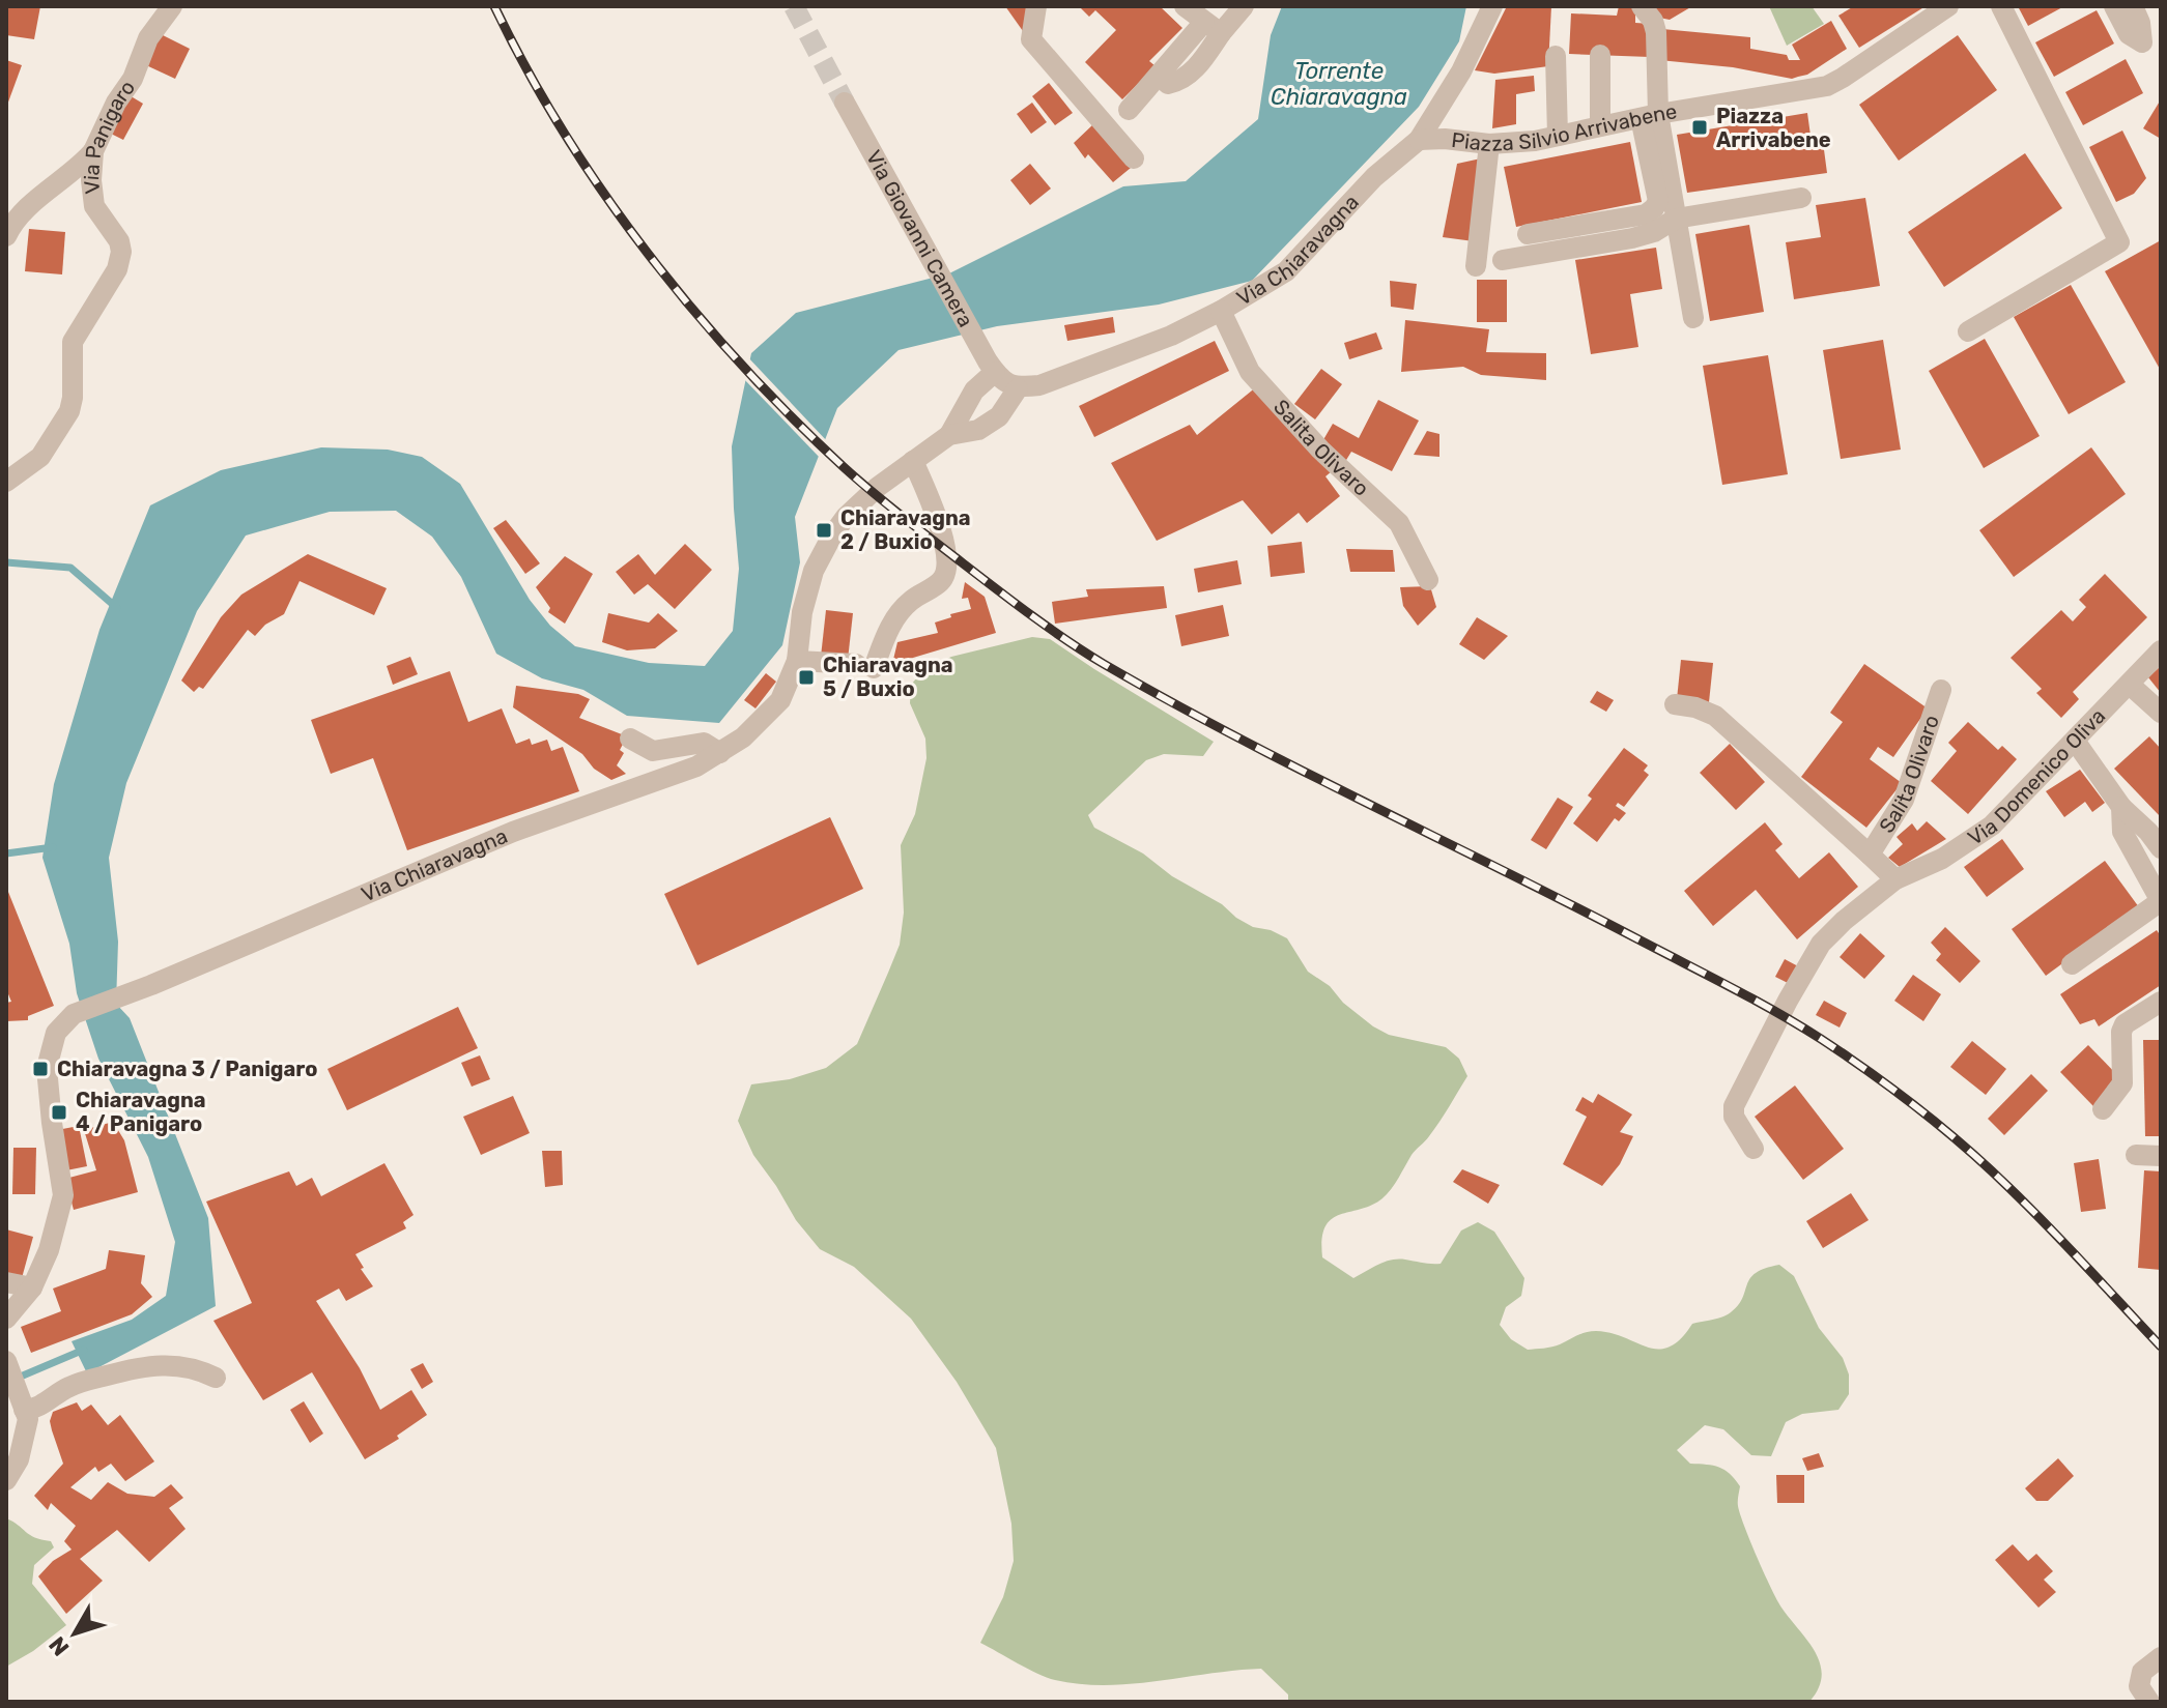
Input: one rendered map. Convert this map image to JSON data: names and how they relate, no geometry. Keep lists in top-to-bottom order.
{
  "streets": {
    "street": [
      "Piazza Silvio Arrivabene",
      "Via Panigaro",
      "Via Giovanni Camera",
      "Via Chiaravagna",
      "Salita Olivaro",
      "Via Domenico Oliva"
    ]
  },
  "crossings": [
    ["Piazza Silvio Arrivabene", "Via Chiaravagna"],
    ["Via Giovanni Camera", "Via Chiaravagna"],
    ["Via Chiaravagna", "Salita Olivaro"],
    ["Salita Olivaro", "Via Domenico Oliva"]
  ],
  "water": ["Torrente Chiaravagna"],
  "places": {
    "transit": [
      "Piazza Arrivabene",
      "Chiaravagna 2 / Buxio",
      "Chiaravagna 5 / Buxio",
      "Chiaravagna 3 / Panigaro",
      "Chiaravagna 4 / Panigaro"
    ]
  },
  "north": "bottom left"
}
